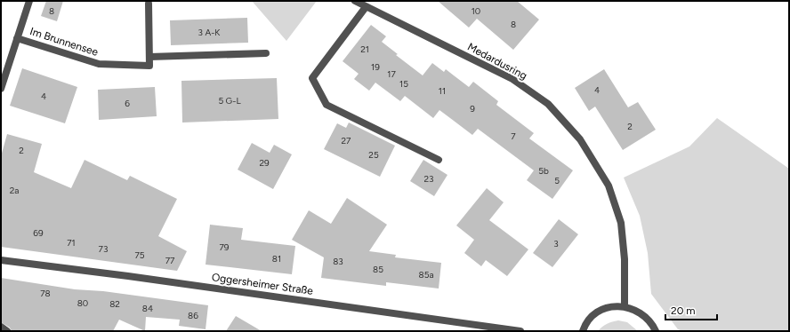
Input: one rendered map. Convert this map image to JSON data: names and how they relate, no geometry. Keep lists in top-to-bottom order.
{
  "streets": {
    "street": ["Im Brunnensee", "Medardusring", "Oggersheimer Straße"]
  },
  "house_numbers": [
    "8",
    "10",
    "8",
    "3 A-K",
    "21",
    "19",
    "17",
    "15",
    "4",
    "11",
    "4",
    "5 G-L",
    "6",
    "9",
    "2",
    "7",
    "27",
    "2",
    "25",
    "29",
    "5b",
    "23",
    "5",
    "2a",
    "69",
    "71",
    "3",
    "79",
    "73",
    "75",
    "81",
    "77",
    "83",
    "85",
    "85a",
    "78",
    "80",
    "82",
    "84",
    "86"
  ],
  "scale_bar": "20 m"
}
